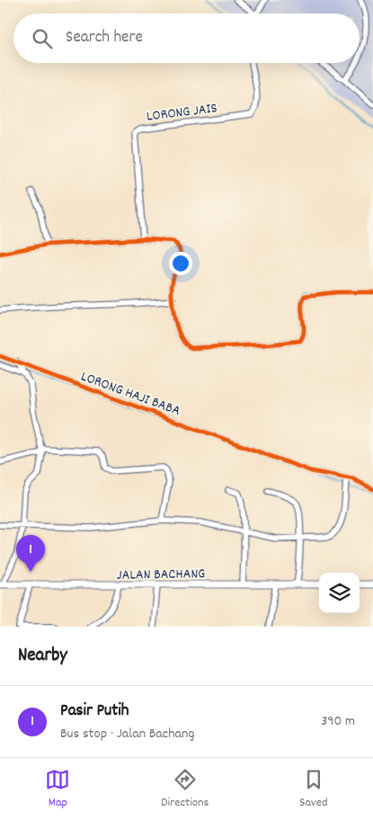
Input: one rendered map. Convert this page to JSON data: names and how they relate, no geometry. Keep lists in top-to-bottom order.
{
  "streets": {
    "street": ["LORONG JAIS", "LORONG HAJI BABA", "JALAN BACHANG"]
  },
  "page": {
    "search": "Search here",
    "pins": "1",
    "heading": "Nearby",
    "list": [
      {
        "mark": "1",
        "name": "Pasir Putih",
        "note": "Bus stop · Jalan Bachang",
        "value": "390 m"
      }
    ],
    "nav": ["Map", "Directions", "Saved"]
  }
}
